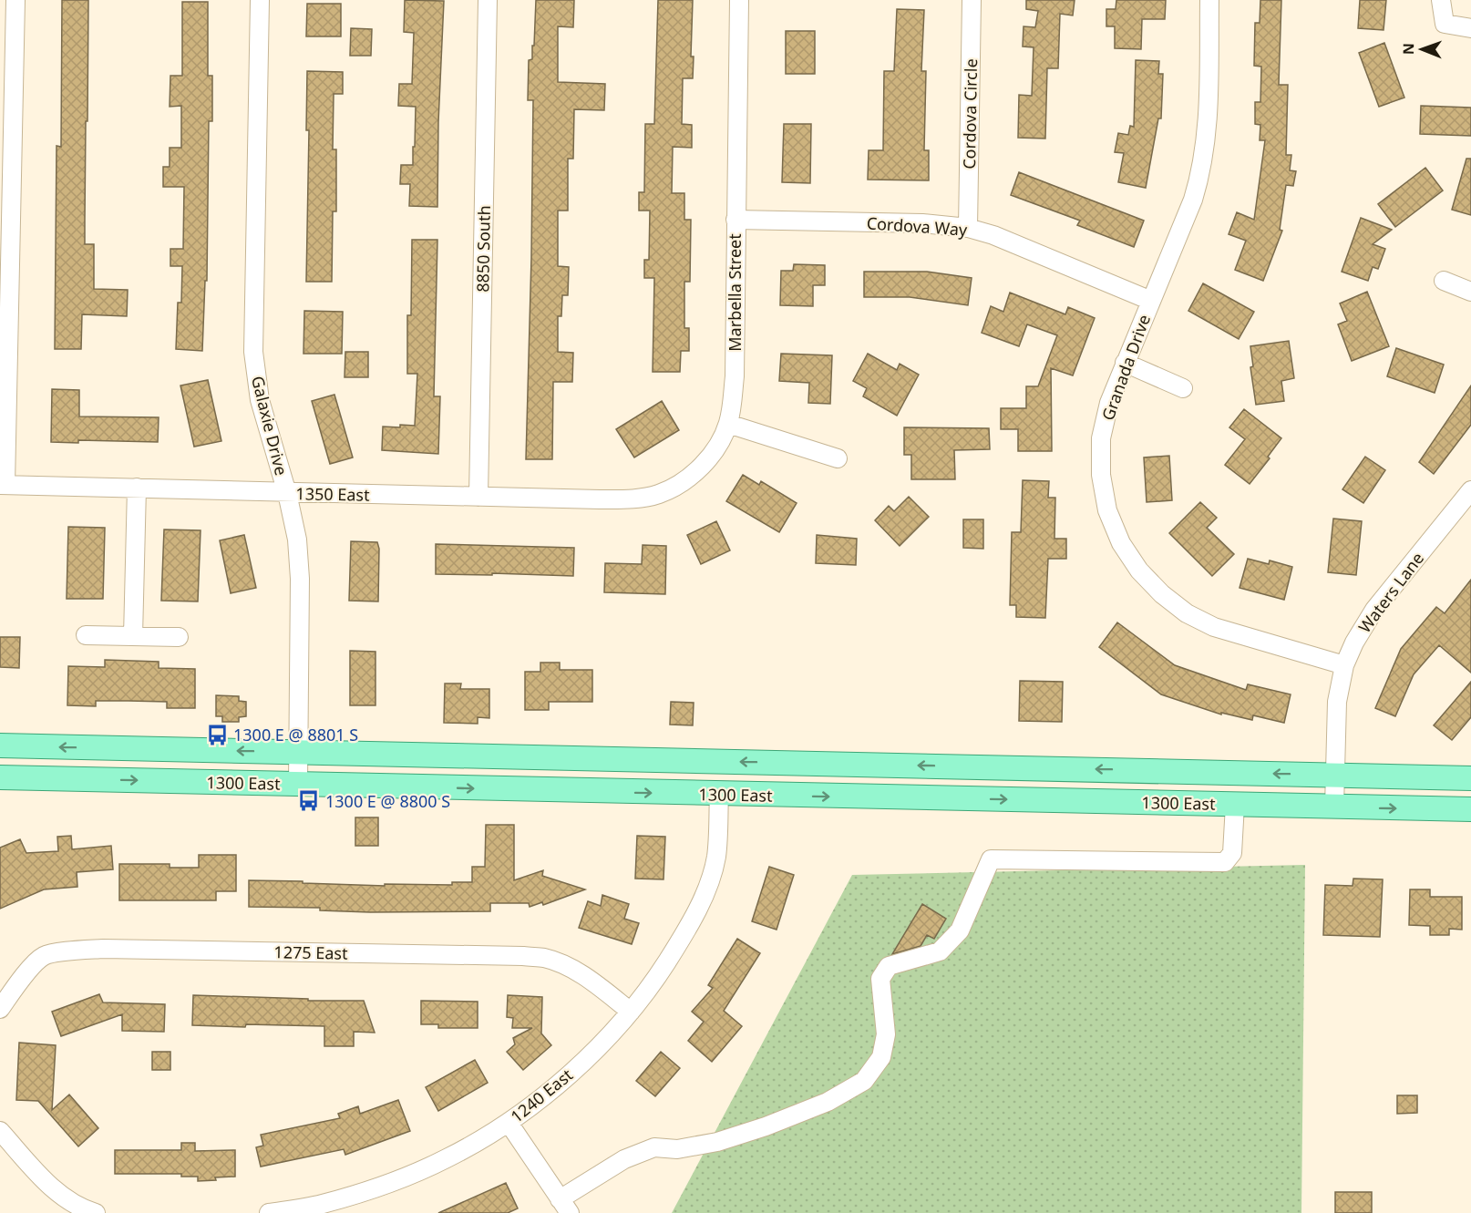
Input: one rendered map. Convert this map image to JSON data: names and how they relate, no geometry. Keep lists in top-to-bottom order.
{
  "streets": {
    "main road": ["1300 East"],
    "street": [
      "Cordova Circle",
      "Cordova Way",
      "8850 South",
      "Marbella Street",
      "Granada Drive",
      "Galaxie Drive",
      "1350 East",
      "Waters Lane",
      "1275 East",
      "1240 East"
    ]
  },
  "crossings": [
    ["Cordova Circle", "Cordova Way"],
    ["Cordova Way", "Marbella Street"],
    ["Cordova Way", "Granada Drive"],
    ["8850 South", "1350 East"],
    ["Marbella Street", "1350 East"],
    ["Granada Drive", "Waters Lane"],
    ["Galaxie Drive", "1350 East"],
    ["Galaxie Drive", "1300 East"],
    ["Waters Lane", "1300 East"],
    ["1300 East", "1240 East"],
    ["1275 East", "1240 East"]
  ],
  "places": {
    "bus stop": ["1300 E @ 8801 S", "1300 E @ 8800 S"]
  },
  "north": "left"
}
